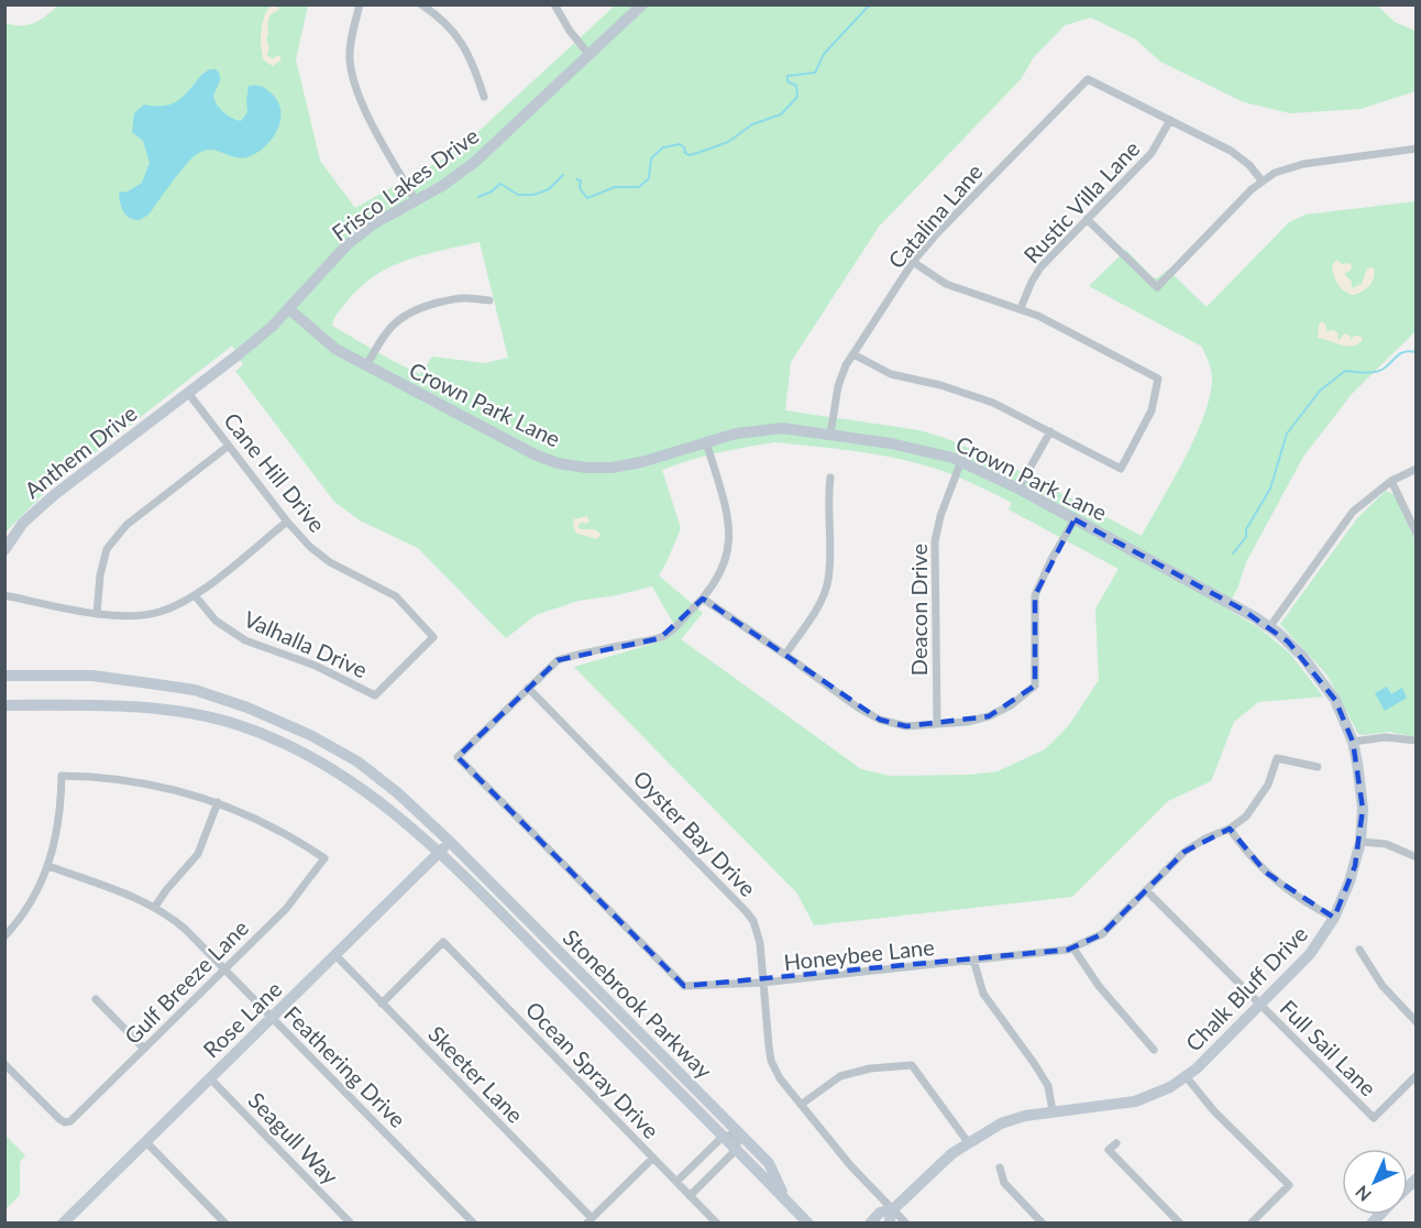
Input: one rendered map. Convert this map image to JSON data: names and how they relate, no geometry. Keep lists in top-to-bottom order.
{
  "streets": {
    "street": [
      "Frisco Lakes Drive",
      "Rustic Villa Lane",
      "Catalina Lane",
      "Crown Park Lane",
      "Anthem Drive",
      "Cane Hill Drive",
      "Deacon Drive",
      "Valhalla Drive",
      "Oyster Bay Drive",
      "Honeybee Lane",
      "Gulf Breeze Lane",
      "Chalk Bluff Drive",
      "Stonebrook Parkway",
      "Rose Lane",
      "Full Sail Lane",
      "Feathering Drive",
      "Ocean Spray Drive",
      "Skeeter Lane",
      "Seagull Way"
    ]
  },
  "crossings": [
    ["Frisco Lakes Drive", "Crown Park Lane"],
    ["Frisco Lakes Drive", "Anthem Drive"],
    ["Frisco Lakes Drive", "Cane Hill Drive"],
    ["Rustic Villa Lane", "Catalina Lane"],
    ["Catalina Lane", "Crown Park Lane"],
    ["Crown Park Lane", "Deacon Drive"],
    ["Crown Park Lane", "Chalk Bluff Drive"],
    ["Anthem Drive", "Cane Hill Drive"],
    ["Cane Hill Drive", "Valhalla Drive"],
    ["Oyster Bay Drive", "Honeybee Lane"],
    ["Oyster Bay Drive", "Chalk Bluff Drive"],
    ["Honeybee Lane", "Full Sail Lane"],
    ["Gulf Breeze Lane", "Feathering Drive"],
    ["Chalk Bluff Drive", "Full Sail Lane"],
    ["Stonebrook Parkway", "Rose Lane"],
    ["Rose Lane", "Feathering Drive"],
    ["Rose Lane", "Skeeter Lane"],
    ["Rose Lane", "Seagull Way"],
    ["Ocean Spray Drive", "Skeeter Lane"]
  ],
  "north": "bottom left"
}
